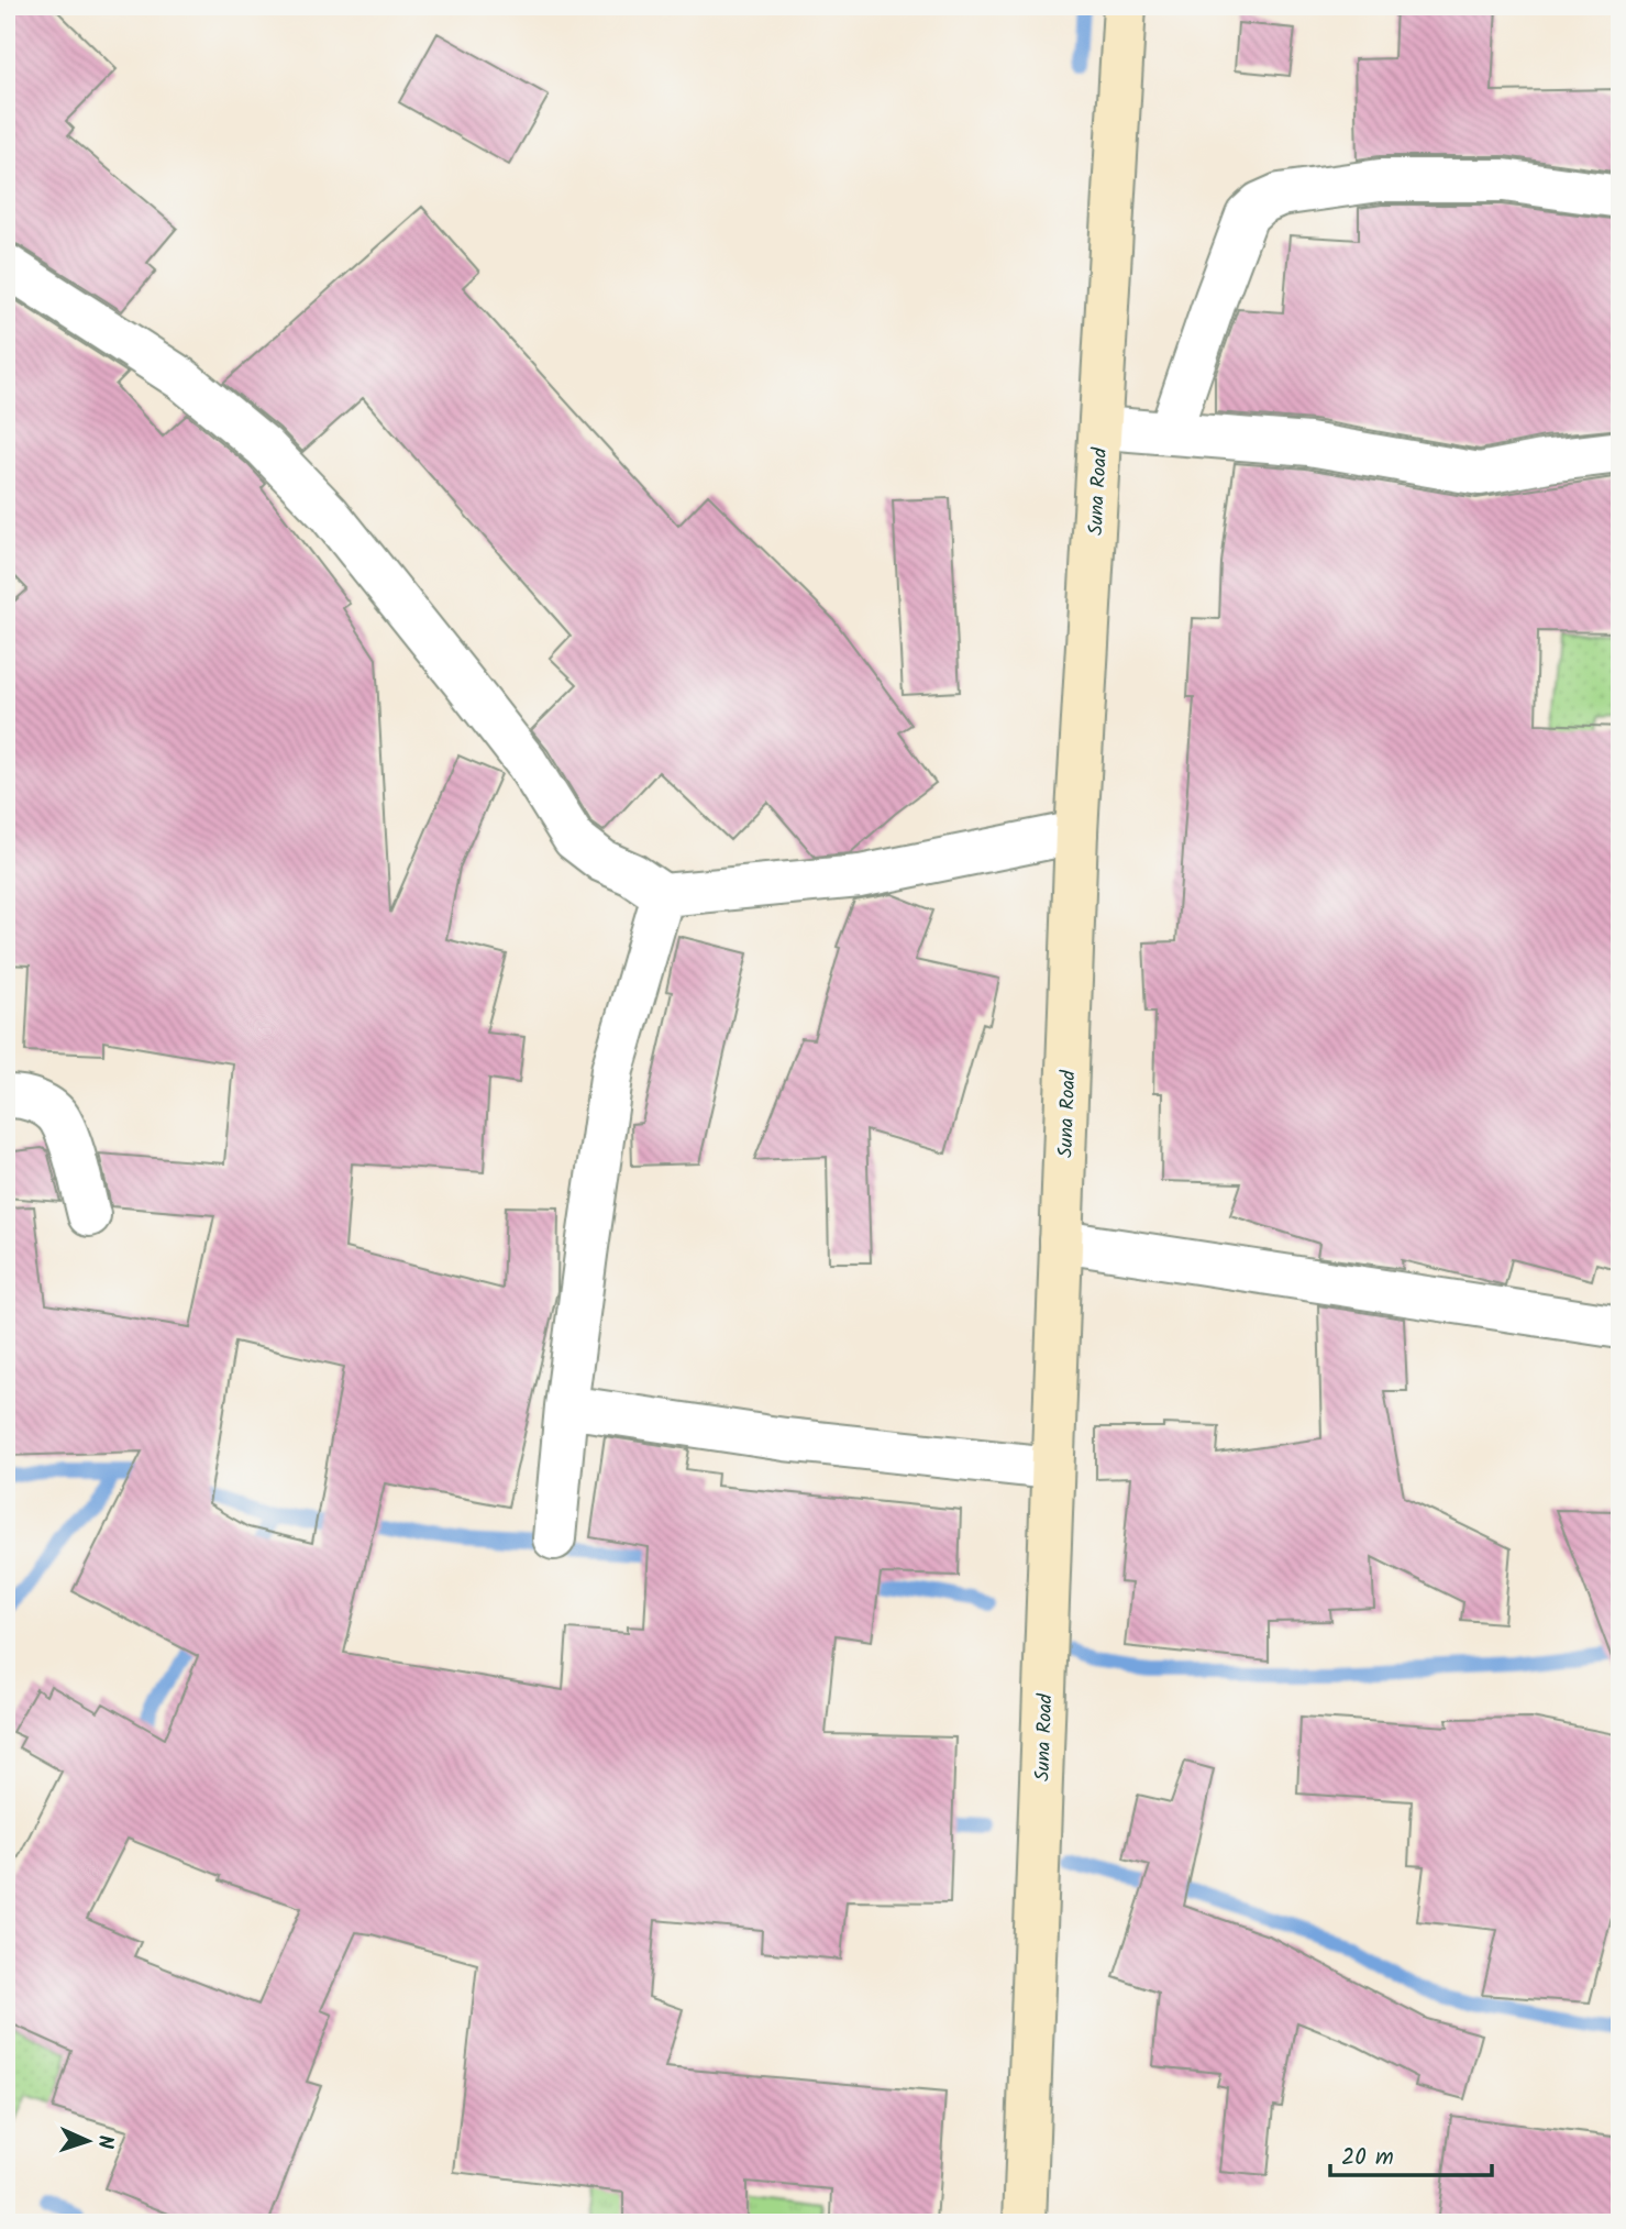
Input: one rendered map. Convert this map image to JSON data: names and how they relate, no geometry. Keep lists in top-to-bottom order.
{
  "streets": {
    "street": ["Suna Road"]
  },
  "scale_bar": "20 m",
  "north": "right"
}
